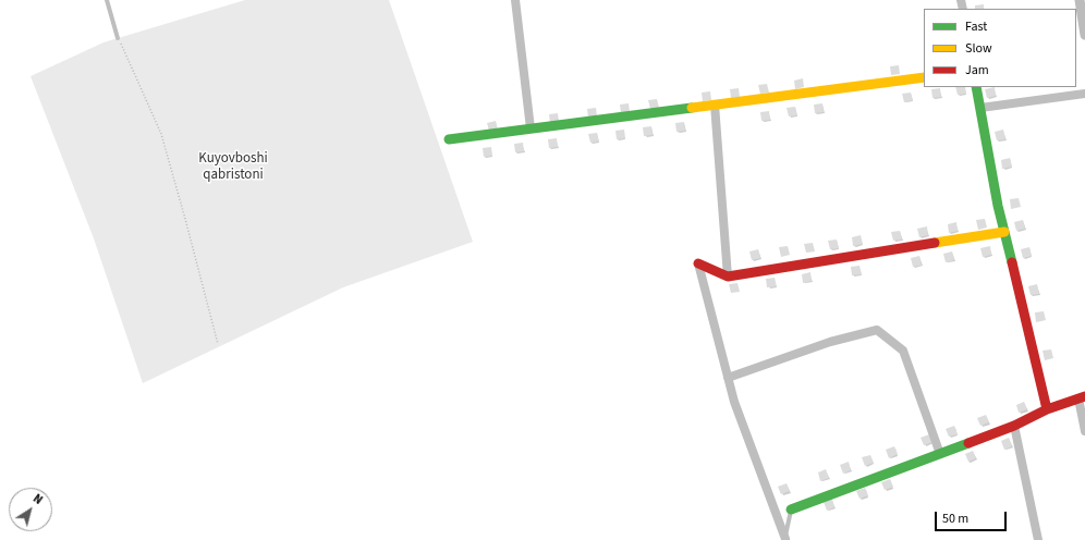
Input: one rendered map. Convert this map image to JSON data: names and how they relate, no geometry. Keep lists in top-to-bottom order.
{
  "parks": ["Kuyovboshi qabristoni"],
  "legend": ["Fast", "Slow", "Jam"],
  "scale_bar": "50 m",
  "north": "top right"
}
